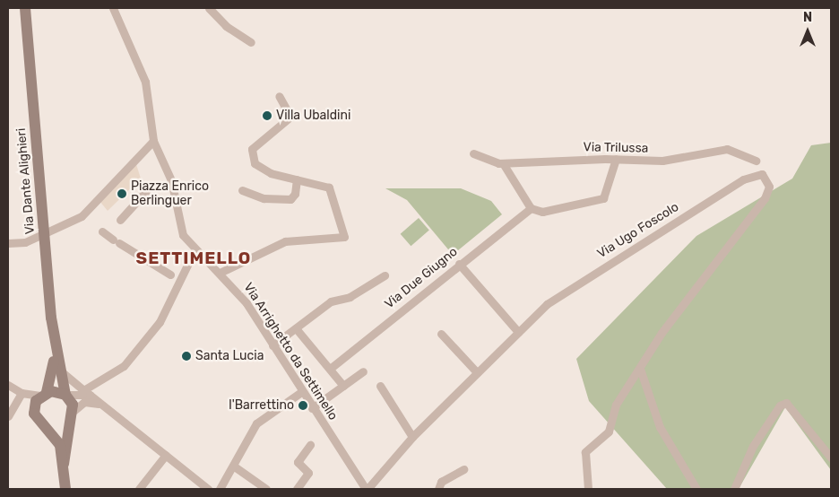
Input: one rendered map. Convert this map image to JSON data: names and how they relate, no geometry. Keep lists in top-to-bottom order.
{
  "streets": {
    "main road": ["Via Dante Alighieri"],
    "street": [
      "Via Trilussa",
      "Via Ugo Foscolo",
      "Via Due Giugno",
      "Via Arrighetto da Settimello"
    ]
  },
  "crossings": [
    ["Via Ugo Foscolo", "Via Arrighetto da Settimello"]
  ],
  "districts": ["SETTIMELLO"],
  "places": [
    "Villa Ubaldini",
    "Piazza Enrico Berlinguer",
    "Santa Lucia",
    "I'Barrettino"
  ],
  "north": "top"
}
